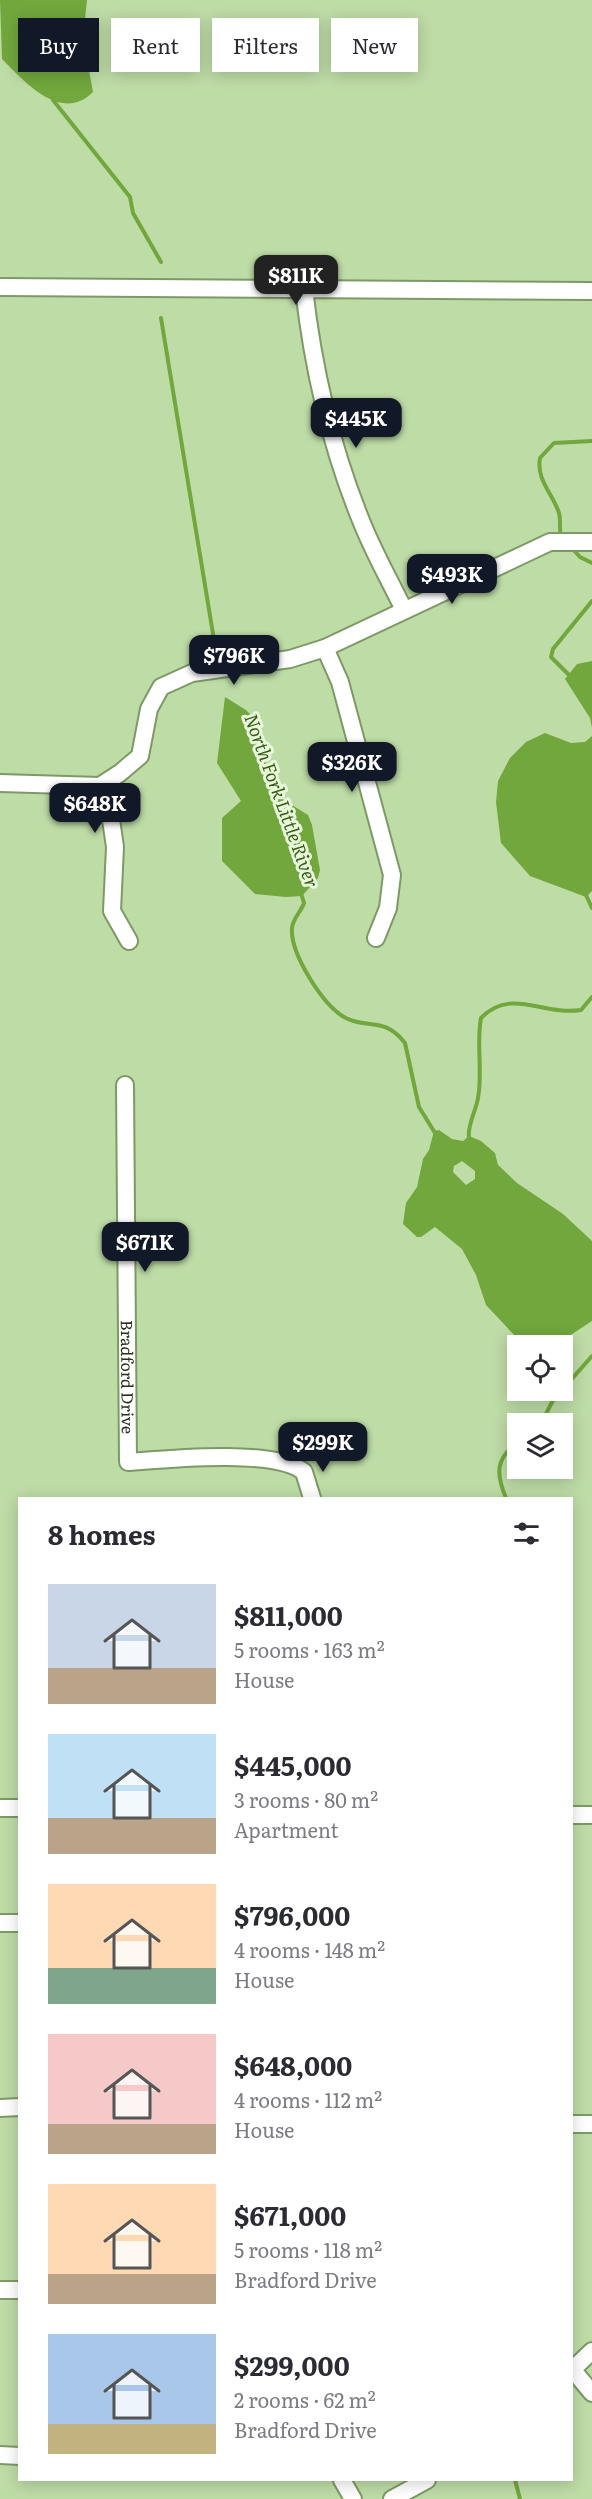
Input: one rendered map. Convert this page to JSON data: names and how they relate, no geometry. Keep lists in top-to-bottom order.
{
  "streets": {
    "street": ["Bradford Drive"]
  },
  "water": ["North Fork Little River"],
  "page": {
    "chip": [
      "Buy",
      "Rent",
      "Filters",
      "New"
    ],
    "price": [
      "$811K",
      "$445K",
      "$493K",
      "$796K",
      "$326K",
      "$648K",
      "$671K",
      "$299K"
    ],
    "heading": "8 homes",
    "list": [
      {
        "name": "$811,000",
        "note": "5 rooms · 163 m² · House"
      },
      {
        "name": "$445,000",
        "note": "3 rooms · 80 m² · Apartment"
      },
      {
        "name": "$796,000",
        "note": "4 rooms · 148 m² · House"
      },
      {
        "name": "$648,000",
        "note": "4 rooms · 112 m² · House"
      },
      {
        "name": "$671,000",
        "note": "5 rooms · 118 m² · Bradford Drive"
      },
      {
        "name": "$299,000",
        "note": "2 rooms · 62 m² · Bradford Drive"
      }
    ]
  }
}
